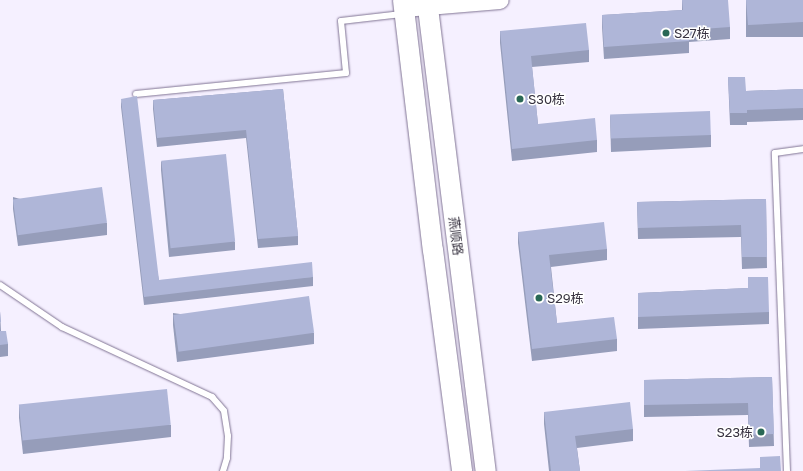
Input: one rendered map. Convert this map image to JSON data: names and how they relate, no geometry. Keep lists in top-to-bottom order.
{
  "streets": {
    "main road": ["燕顺路"]
  },
  "places": [
    "S27栋",
    "S30栋",
    "S29栋",
    "S23栋"
  ]
}
